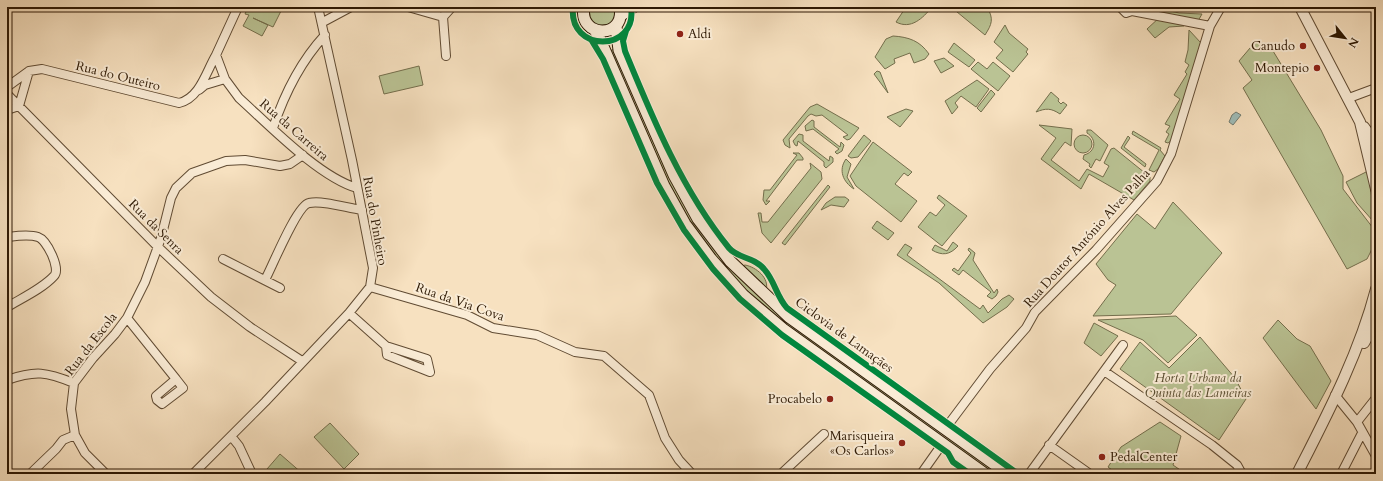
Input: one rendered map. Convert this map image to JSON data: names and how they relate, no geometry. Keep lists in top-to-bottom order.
{
  "streets": {
    "street": [
      "Rua do Outeiro",
      "Rua da Carreira",
      "Rua do Pinheiro",
      "Rua da Senra",
      "Rua Doutor António Alves Palha",
      "Rua da Via Cova",
      "Rua da Escola"
    ],
    "cycle path": ["Ciclovia de Lamaçães"]
  },
  "crossings": [
    ["Rua da Carreira", "Rua do Pinheiro"],
    ["Rua da Carreira", "Rua da Escola"],
    ["Rua do Pinheiro", "Rua da Via Cova"],
    ["Rua da Senra", "Rua da Escola"]
  ],
  "parks": ["Horta Urbana da Quinta das Lameiras"],
  "places": [
    "Aldi",
    "Canudo",
    "Montepio",
    "Procabelo",
    "Marisqueira «Os Carlos»",
    "PedalCenter"
  ],
  "north": "bottom right"
}
